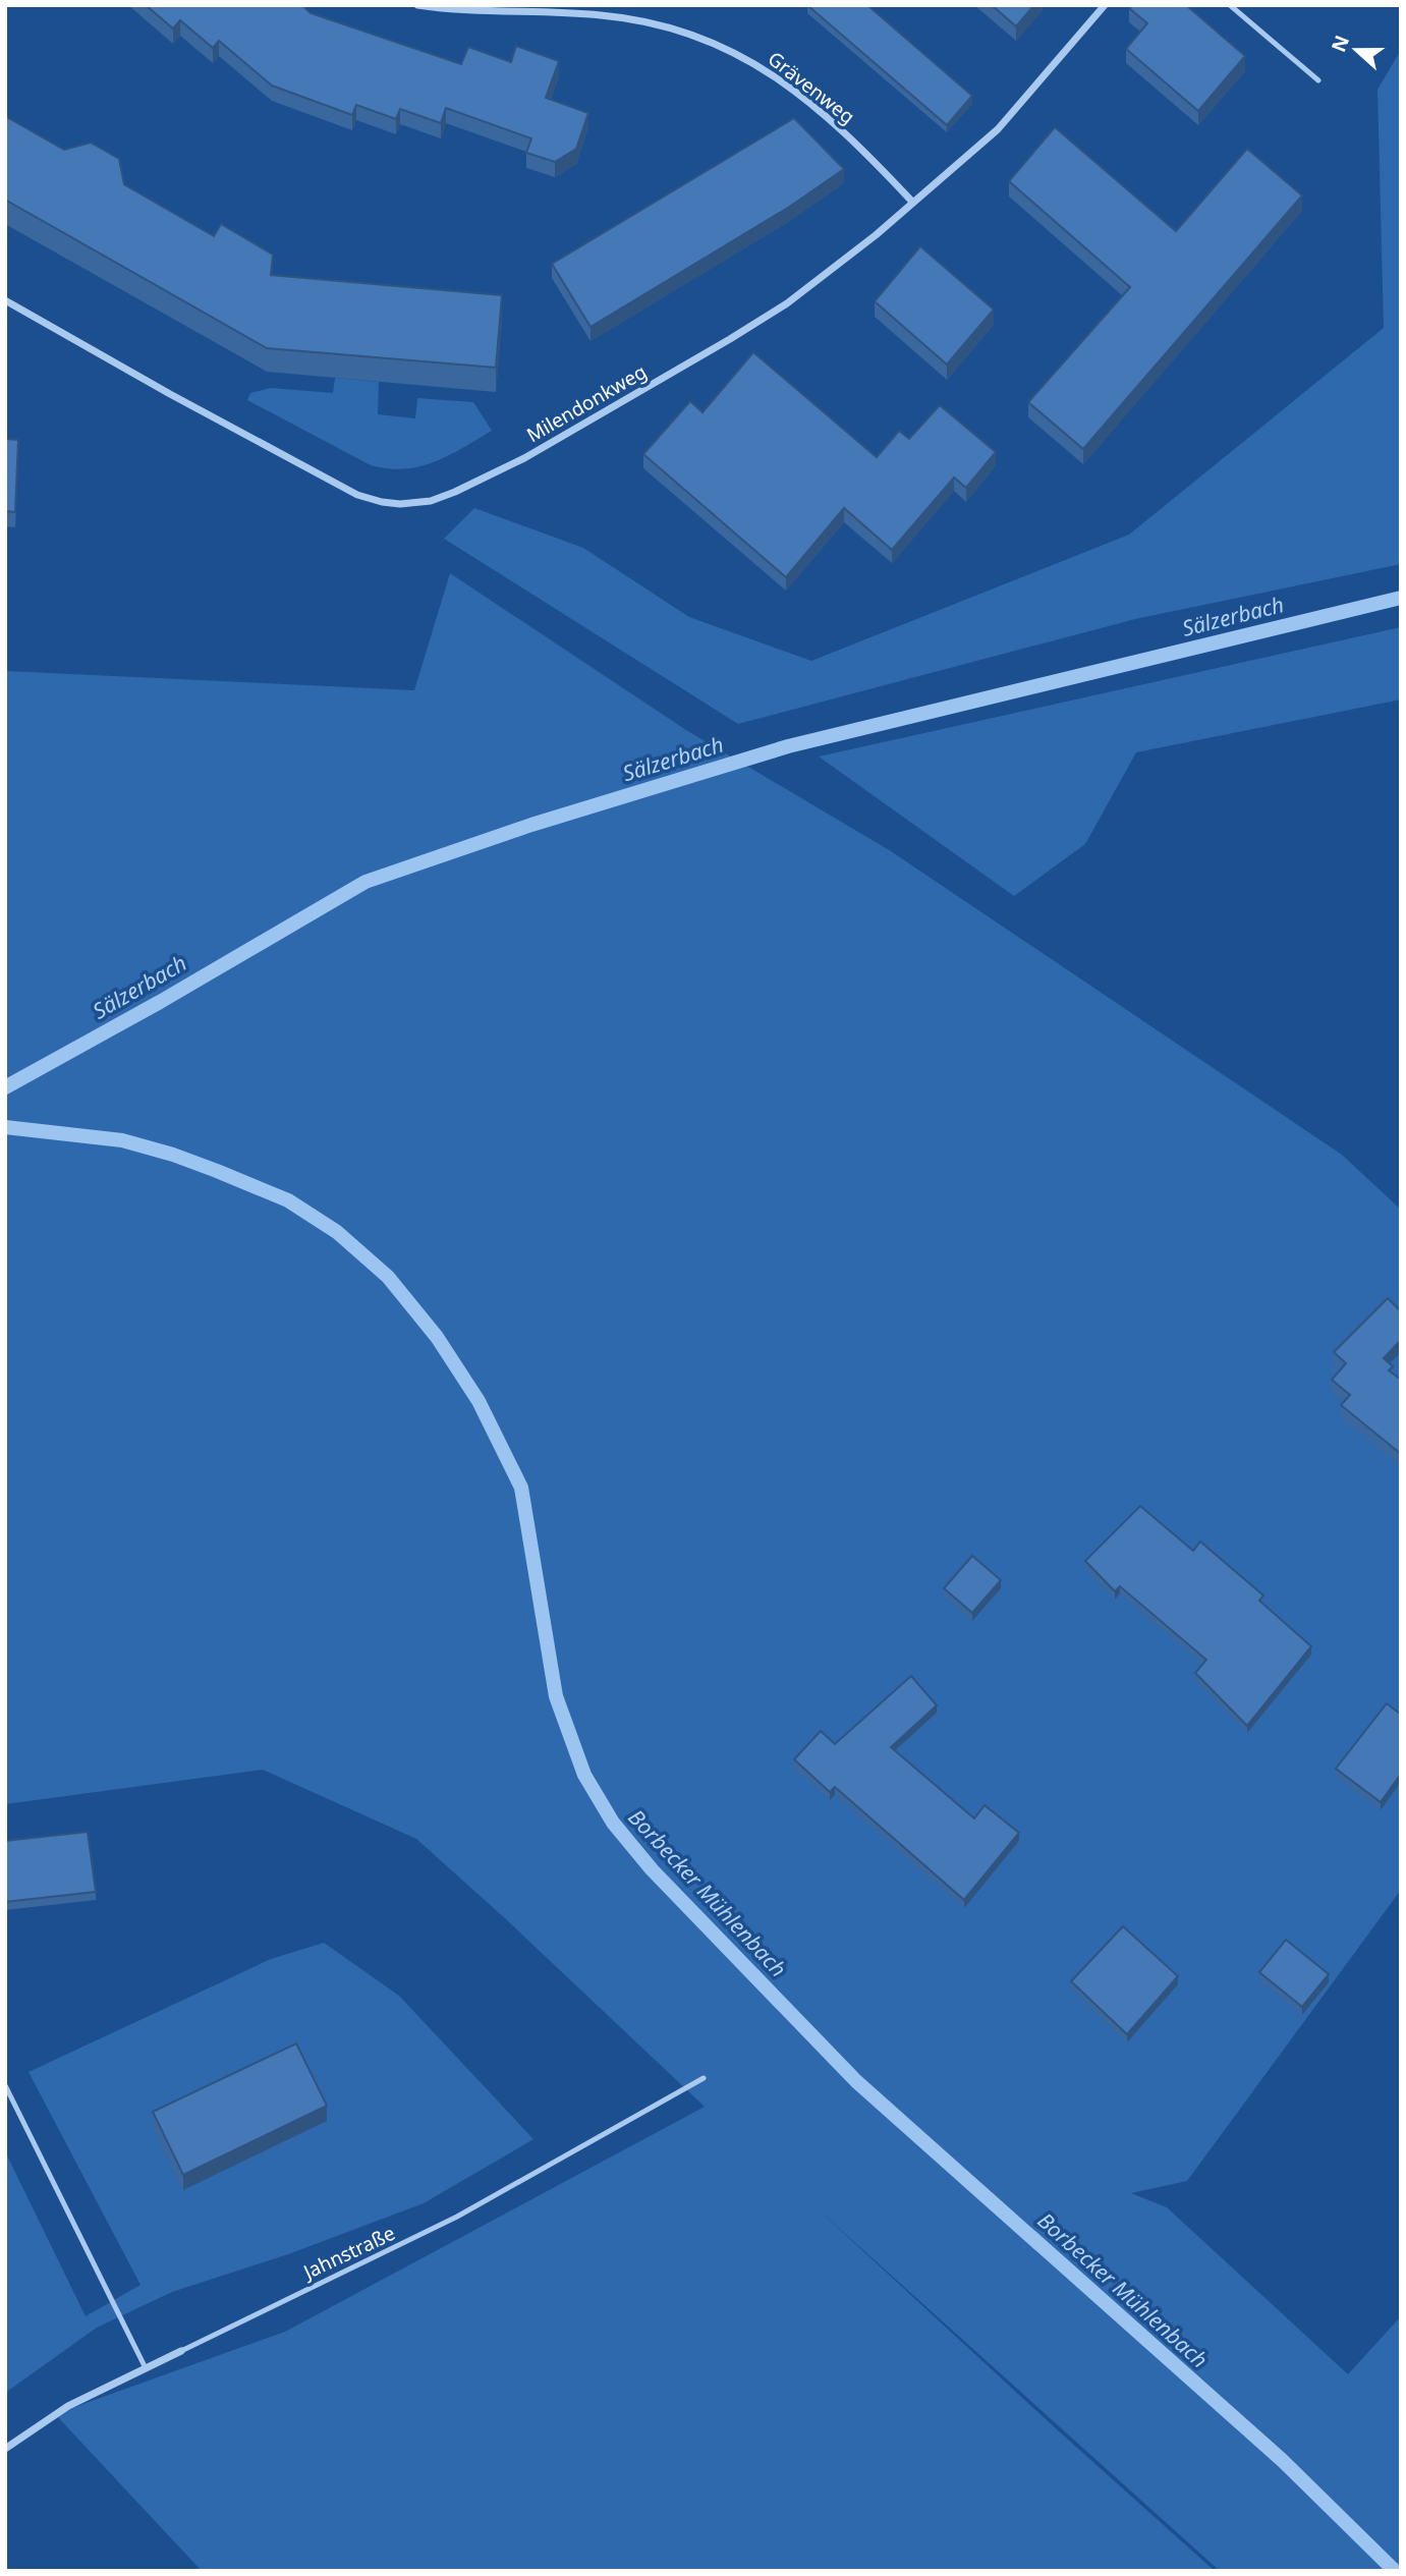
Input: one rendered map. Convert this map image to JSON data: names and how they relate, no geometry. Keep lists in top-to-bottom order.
{
  "streets": {
    "street": ["Grävenweg", "Milendonkweg", "Jahnstraße"]
  },
  "crossings": [
    ["Grävenweg", "Milendonkweg"]
  ],
  "water": ["Sälzerbach", "Borbecker Mühlenbach"],
  "north": "left"
}
